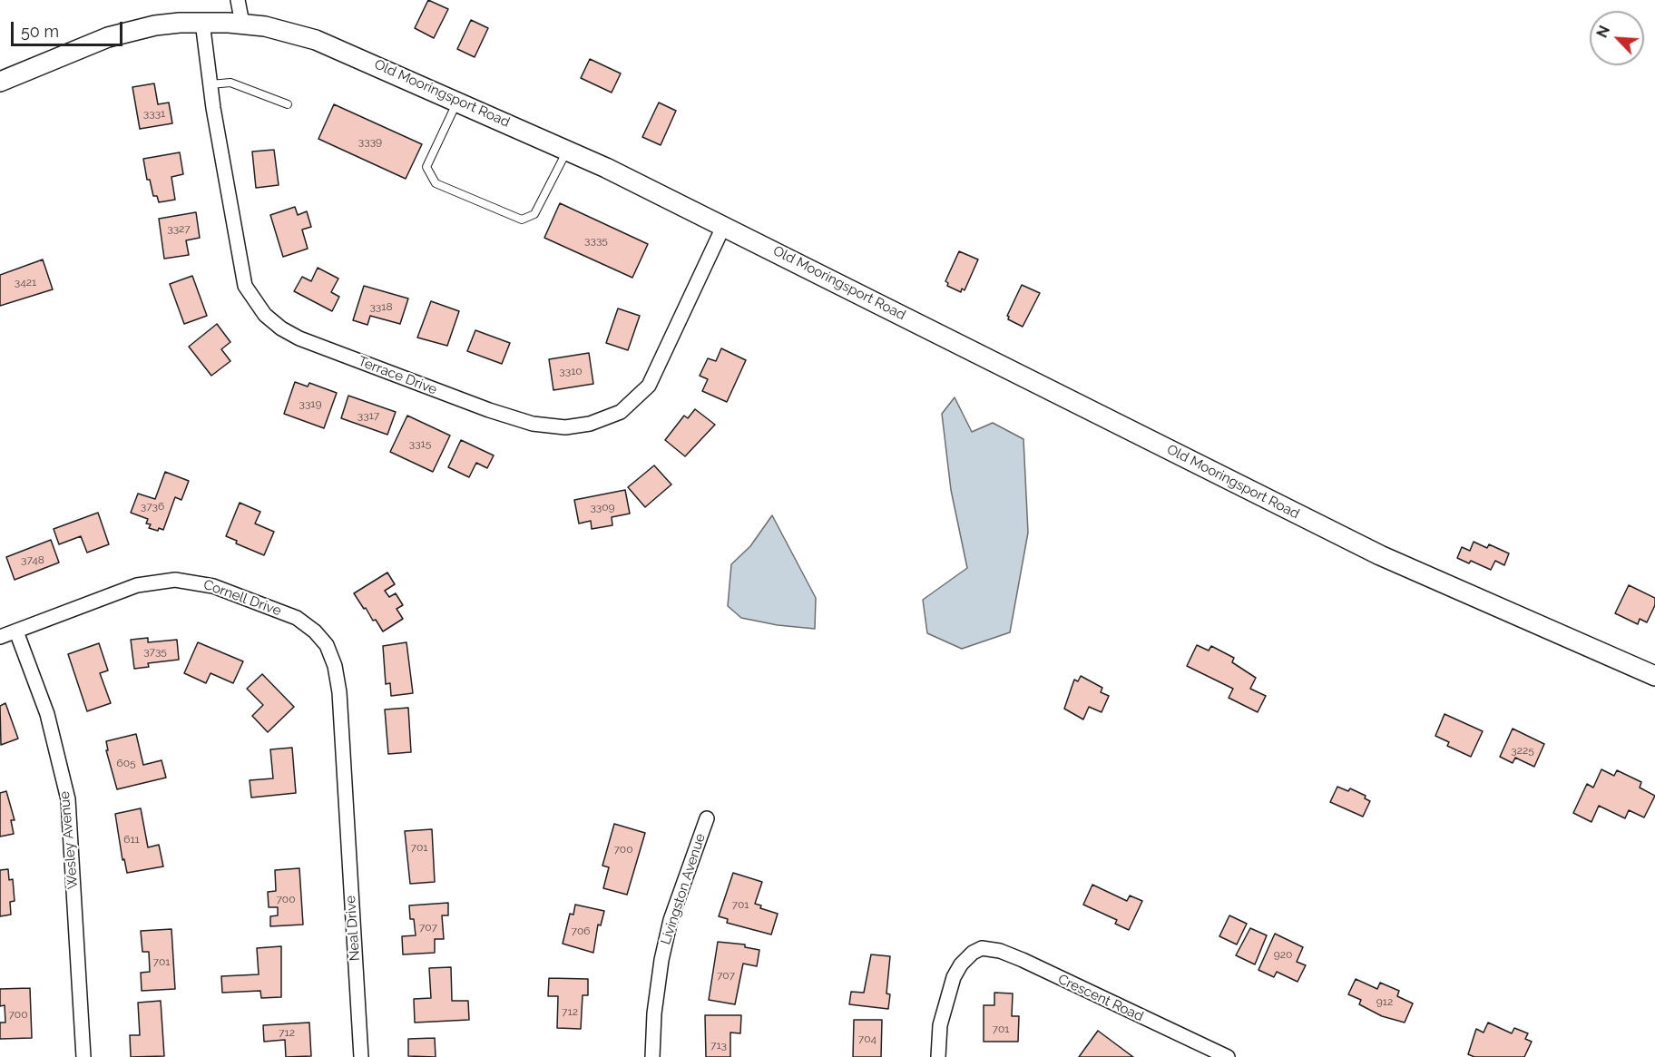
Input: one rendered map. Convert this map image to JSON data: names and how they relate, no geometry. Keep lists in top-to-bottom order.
{
  "streets": {
    "main road": ["Old Mooringsport Road"],
    "street": [
      "Terrace Drive",
      "Cornell Drive",
      "Wesley Avenue",
      "Livingston Avenue",
      "Neal Drive",
      "Crescent Road"
    ]
  },
  "crossings": [
    ["Old Mooringsport Road", "Terrace Drive"],
    ["Cornell Drive", "Wesley Avenue"],
    ["Cornell Drive", "Neal Drive"]
  ],
  "house_numbers": [
    "3331",
    "3339",
    "3327",
    "3335",
    "3421",
    "3318",
    "3310",
    "3319",
    "3317",
    "3315",
    "3736",
    "3309",
    "3748",
    "3735",
    "3225",
    "605",
    "611",
    "701",
    "700",
    "700",
    "701",
    "707",
    "706",
    "920",
    "701",
    "707",
    "912",
    "712",
    "700",
    "701",
    "712",
    "704",
    "713"
  ],
  "scale_bar": "50 m",
  "north": "top left"
}
